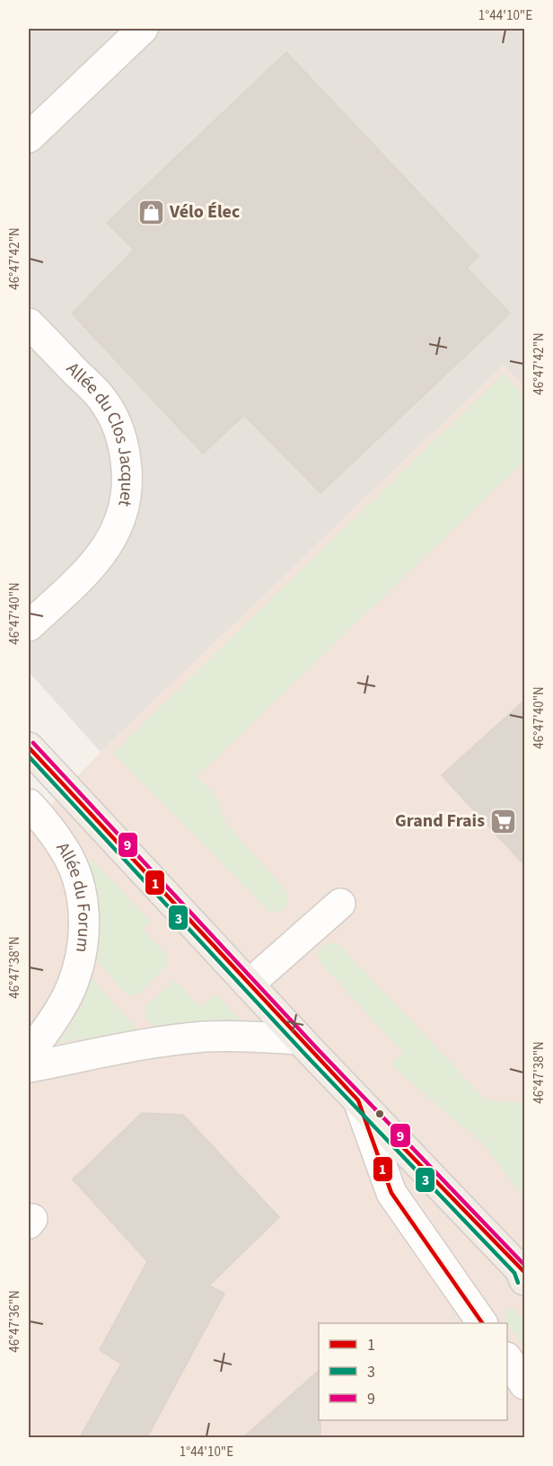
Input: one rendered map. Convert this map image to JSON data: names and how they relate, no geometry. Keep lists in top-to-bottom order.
{
  "streets": {
    "street": ["Allée du Clos Jacquet", "Allée du Forum"]
  },
  "places": {
    "shop": ["Vélo Élec"],
    "supermarket": ["Grand Frais"]
  },
  "lines": ["transit line 9", "transit line 1", "transit line 3"],
  "legend": ["1", "3", "9"],
  "coordinates": [
    "1°44'10\"E",
    "46°47'42\"N",
    "46°47'40\"N",
    "46°47'38\"N",
    "46°47'36\"N"
  ]
}
